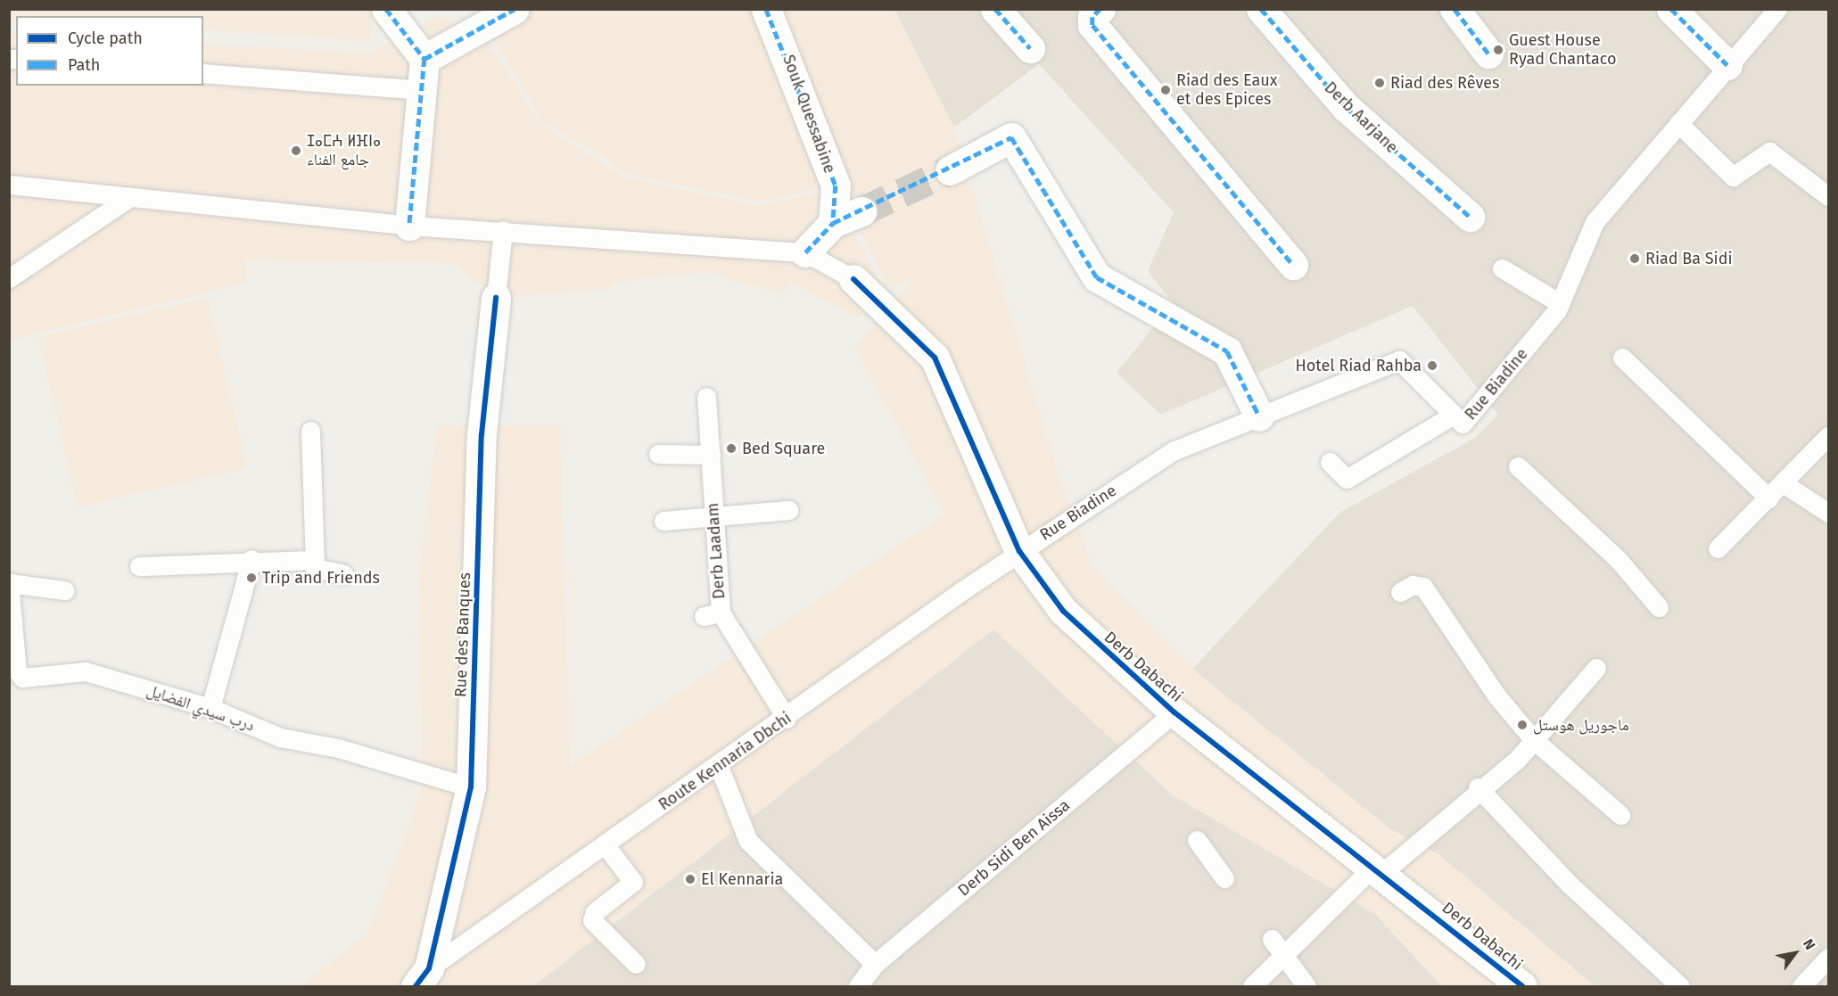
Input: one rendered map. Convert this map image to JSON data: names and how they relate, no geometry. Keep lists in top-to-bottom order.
{
  "streets": {
    "street": [
      "Souk Quessabine",
      "Derb Aarjane",
      "Rue des Banques",
      "Derb Dabachi"
    ],
    "lane": [
      "Rue Biadine",
      "Derb Laadam",
      "درب سيدي الفضايل",
      "Route Kennaria Dbchi",
      "Derb Sidi Ben Aissa"
    ]
  },
  "crossings": [
    ["Rue Biadine", "Derb Dabachi"],
    ["Rue Biadine", "Route Kennaria Dbchi"],
    ["Derb Laadam", "Route Kennaria Dbchi"],
    ["Rue des Banques", "درب سيدي الفضايل"],
    ["Rue des Banques", "Route Kennaria Dbchi"],
    ["Derb Dabachi", "Route Kennaria Dbchi"],
    ["Derb Dabachi", "Derb Sidi Ben Aissa"]
  ],
  "places": [
    "Guest House Ryad Chantaco",
    "Riad des Rêves",
    "Riad des Eaux et des Epices",
    "ⵊⴰⵎⵄ ⵍⴼⵏⴰ جامع الفناء",
    "Riad Ba Sidi",
    "Hotel Riad Rahba",
    "Bed Square",
    "Trip and Friends",
    "ماجوريل هوستل",
    "El Kennaria"
  ],
  "legend": ["Cycle path", "Path"],
  "north": "top right"
}
